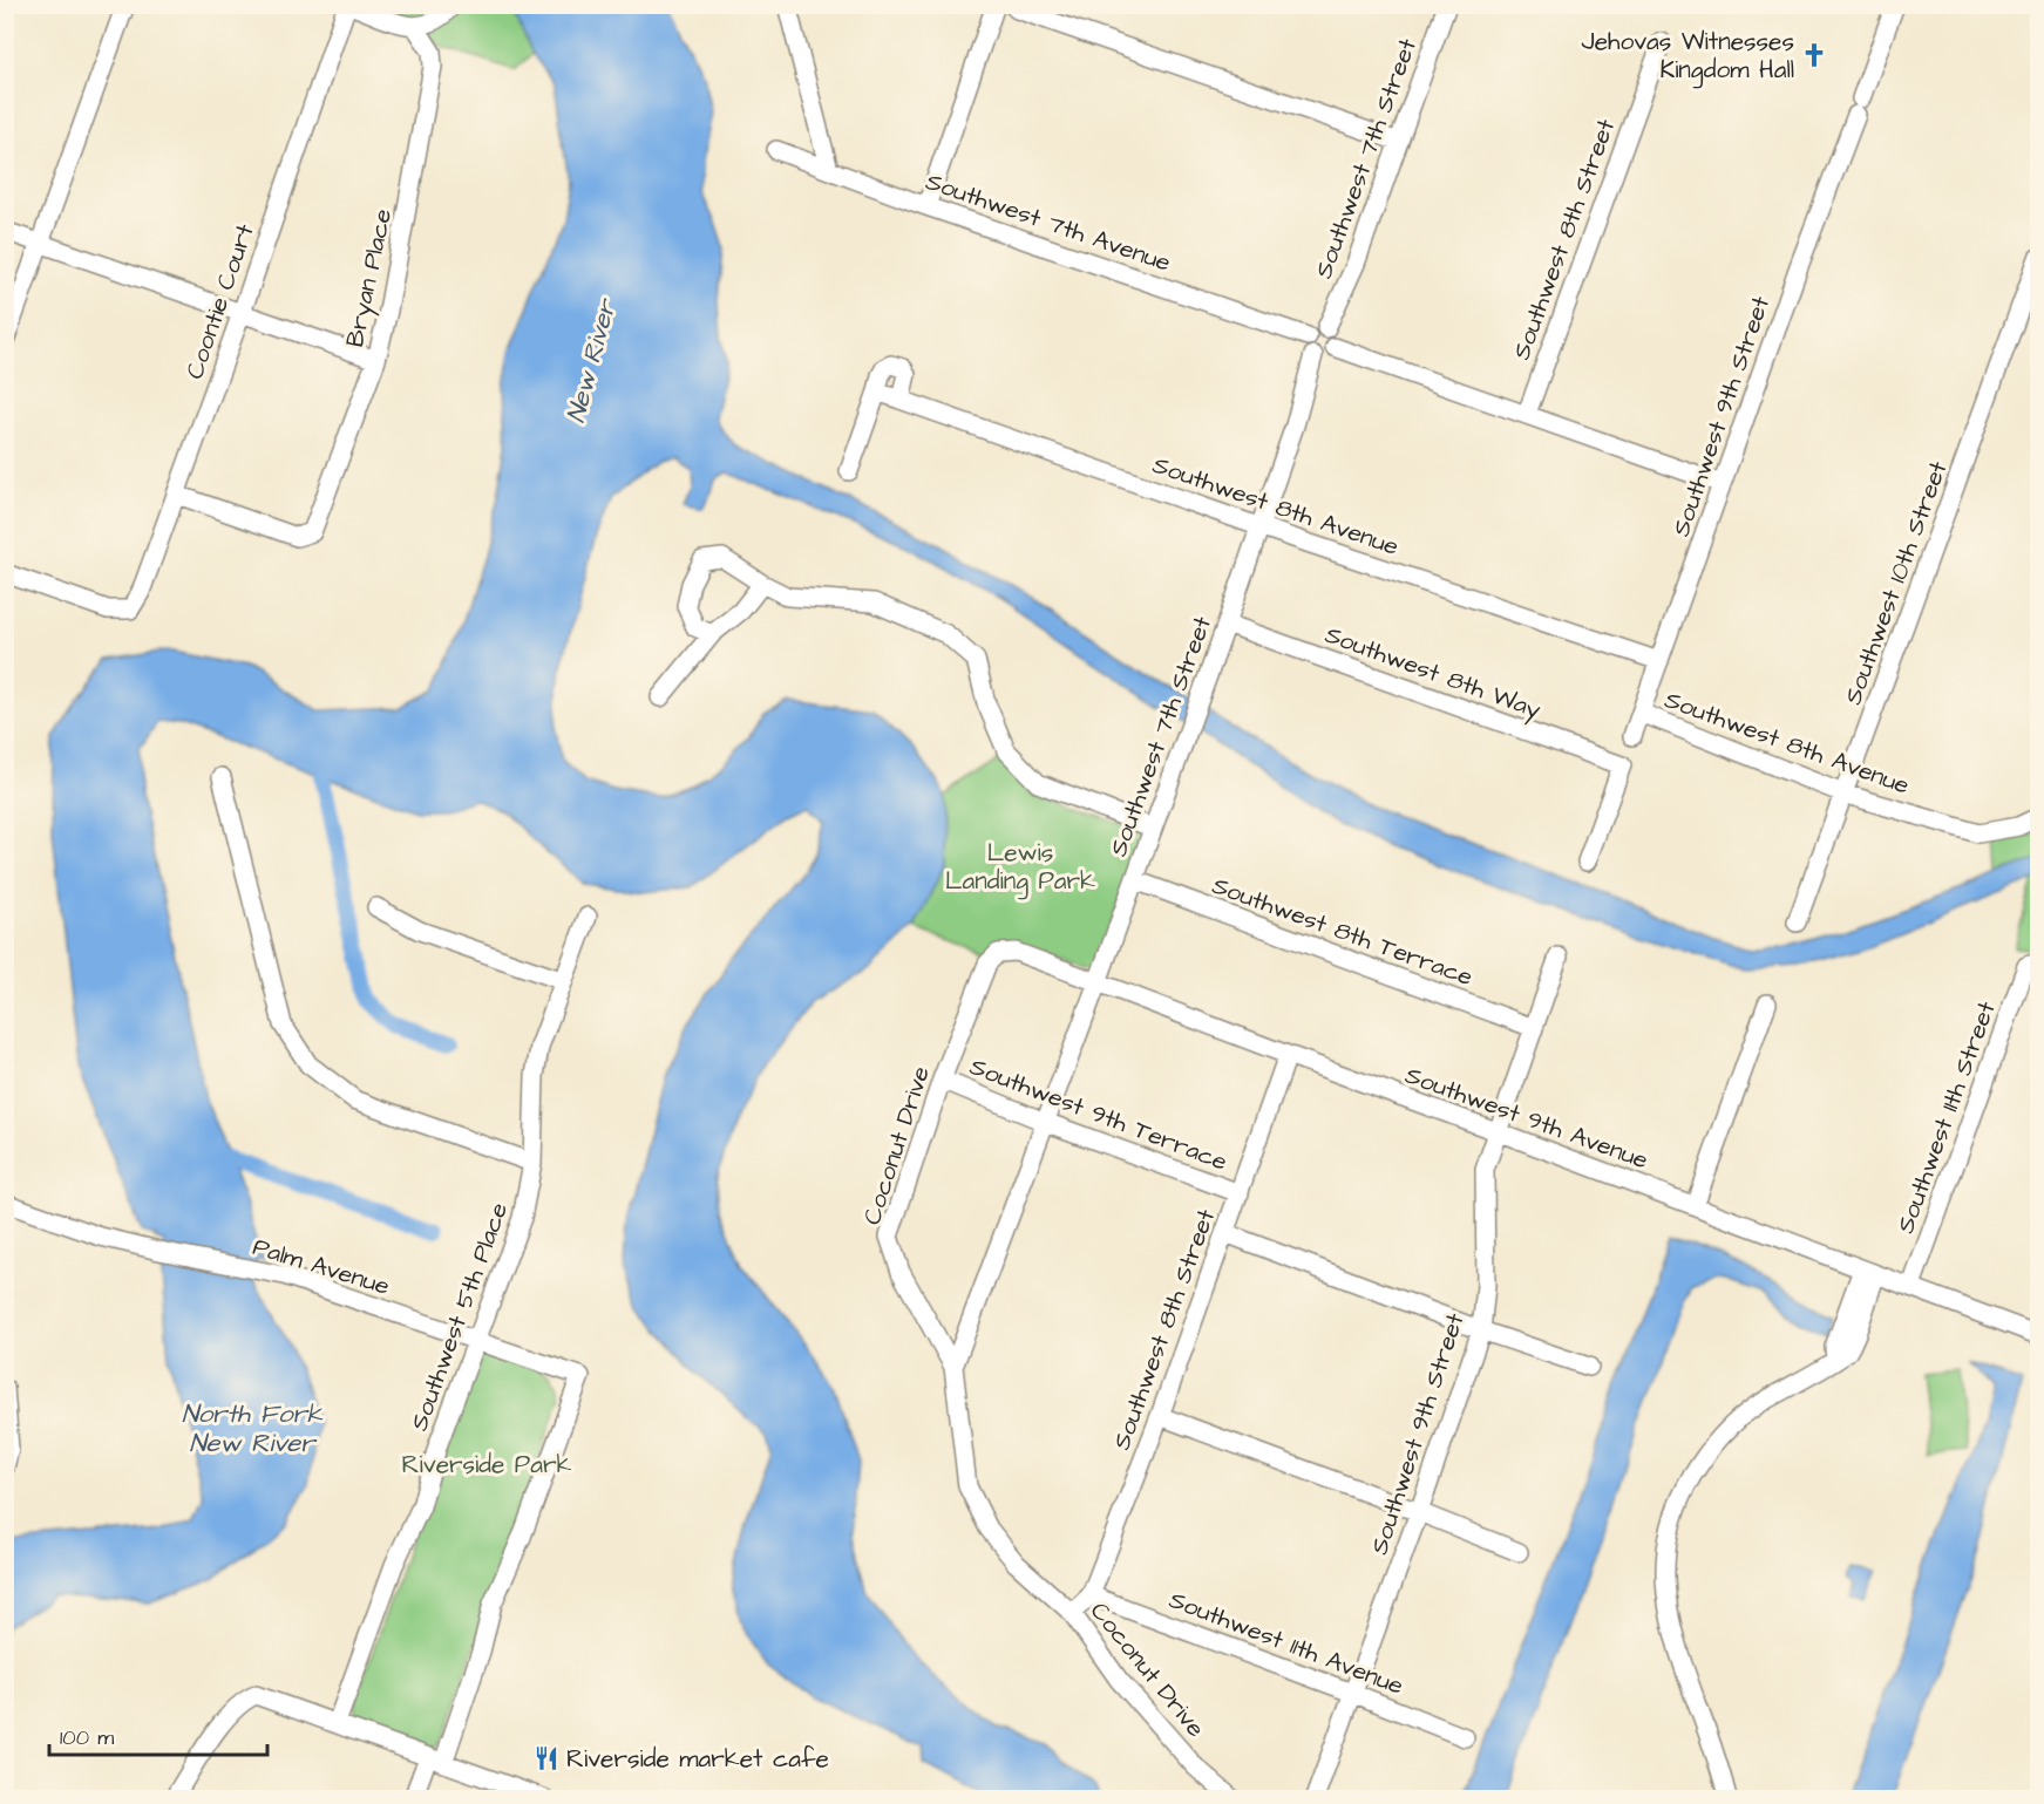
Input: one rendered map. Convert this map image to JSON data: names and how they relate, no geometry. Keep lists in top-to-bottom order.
{
  "streets": {
    "street": [
      "Southwest 7th Street",
      "Southwest 7th Avenue",
      "Southwest 8th Street",
      "Bryan Place",
      "Coontie Court",
      "Southwest 9th Street",
      "Southwest 8th Avenue",
      "Southwest 10th Street",
      "Southwest 8th Way",
      "Southwest 8th Terrace",
      "Southwest 9th Terrace",
      "Southwest 9th Avenue",
      "Southwest 11th Street",
      "Coconut Drive",
      "Palm Avenue",
      "Southwest 5th Place",
      "Southwest 11th Avenue"
    ]
  },
  "crossings": [
    ["Southwest 7th Street", "Southwest 7th Avenue"],
    ["Southwest 7th Street", "Southwest 8th Avenue"],
    ["Southwest 7th Street", "Southwest 8th Way"],
    ["Southwest 7th Street", "Southwest 8th Terrace"],
    ["Southwest 7th Street", "Southwest 9th Terrace"],
    ["Southwest 7th Street", "Southwest 9th Avenue"],
    ["Southwest 7th Street", "Coconut Drive"],
    ["Southwest 8th Street", "Southwest 9th Terrace"],
    ["Southwest 8th Street", "Southwest 9th Avenue"],
    ["Southwest 8th Street", "Coconut Drive"],
    ["Southwest 8th Street", "Southwest 11th Avenue"],
    ["Bryan Place", "Coontie Court"],
    ["Southwest 9th Street", "Southwest 8th Avenue"],
    ["Southwest 9th Street", "Southwest 8th Terrace"],
    ["Southwest 9th Street", "Southwest 9th Avenue"],
    ["Southwest 9th Street", "Southwest 11th Avenue"],
    ["Southwest 8th Avenue", "Southwest 10th Street"],
    ["Southwest 9th Terrace", "Coconut Drive"],
    ["Southwest 9th Avenue", "Southwest 11th Street"],
    ["Southwest 9th Avenue", "Coconut Drive"],
    ["Palm Avenue", "Southwest 5th Place"]
  ],
  "water": ["New River", "North Fork New River"],
  "parks": ["Lewis Landing Park", "Riverside Park"],
  "places": {
    "church": ["Jehovas Witnesses Kingdom Hall"],
    "restaurant": ["Riverside market cafe"]
  },
  "scale_bar": "100 m"
}
